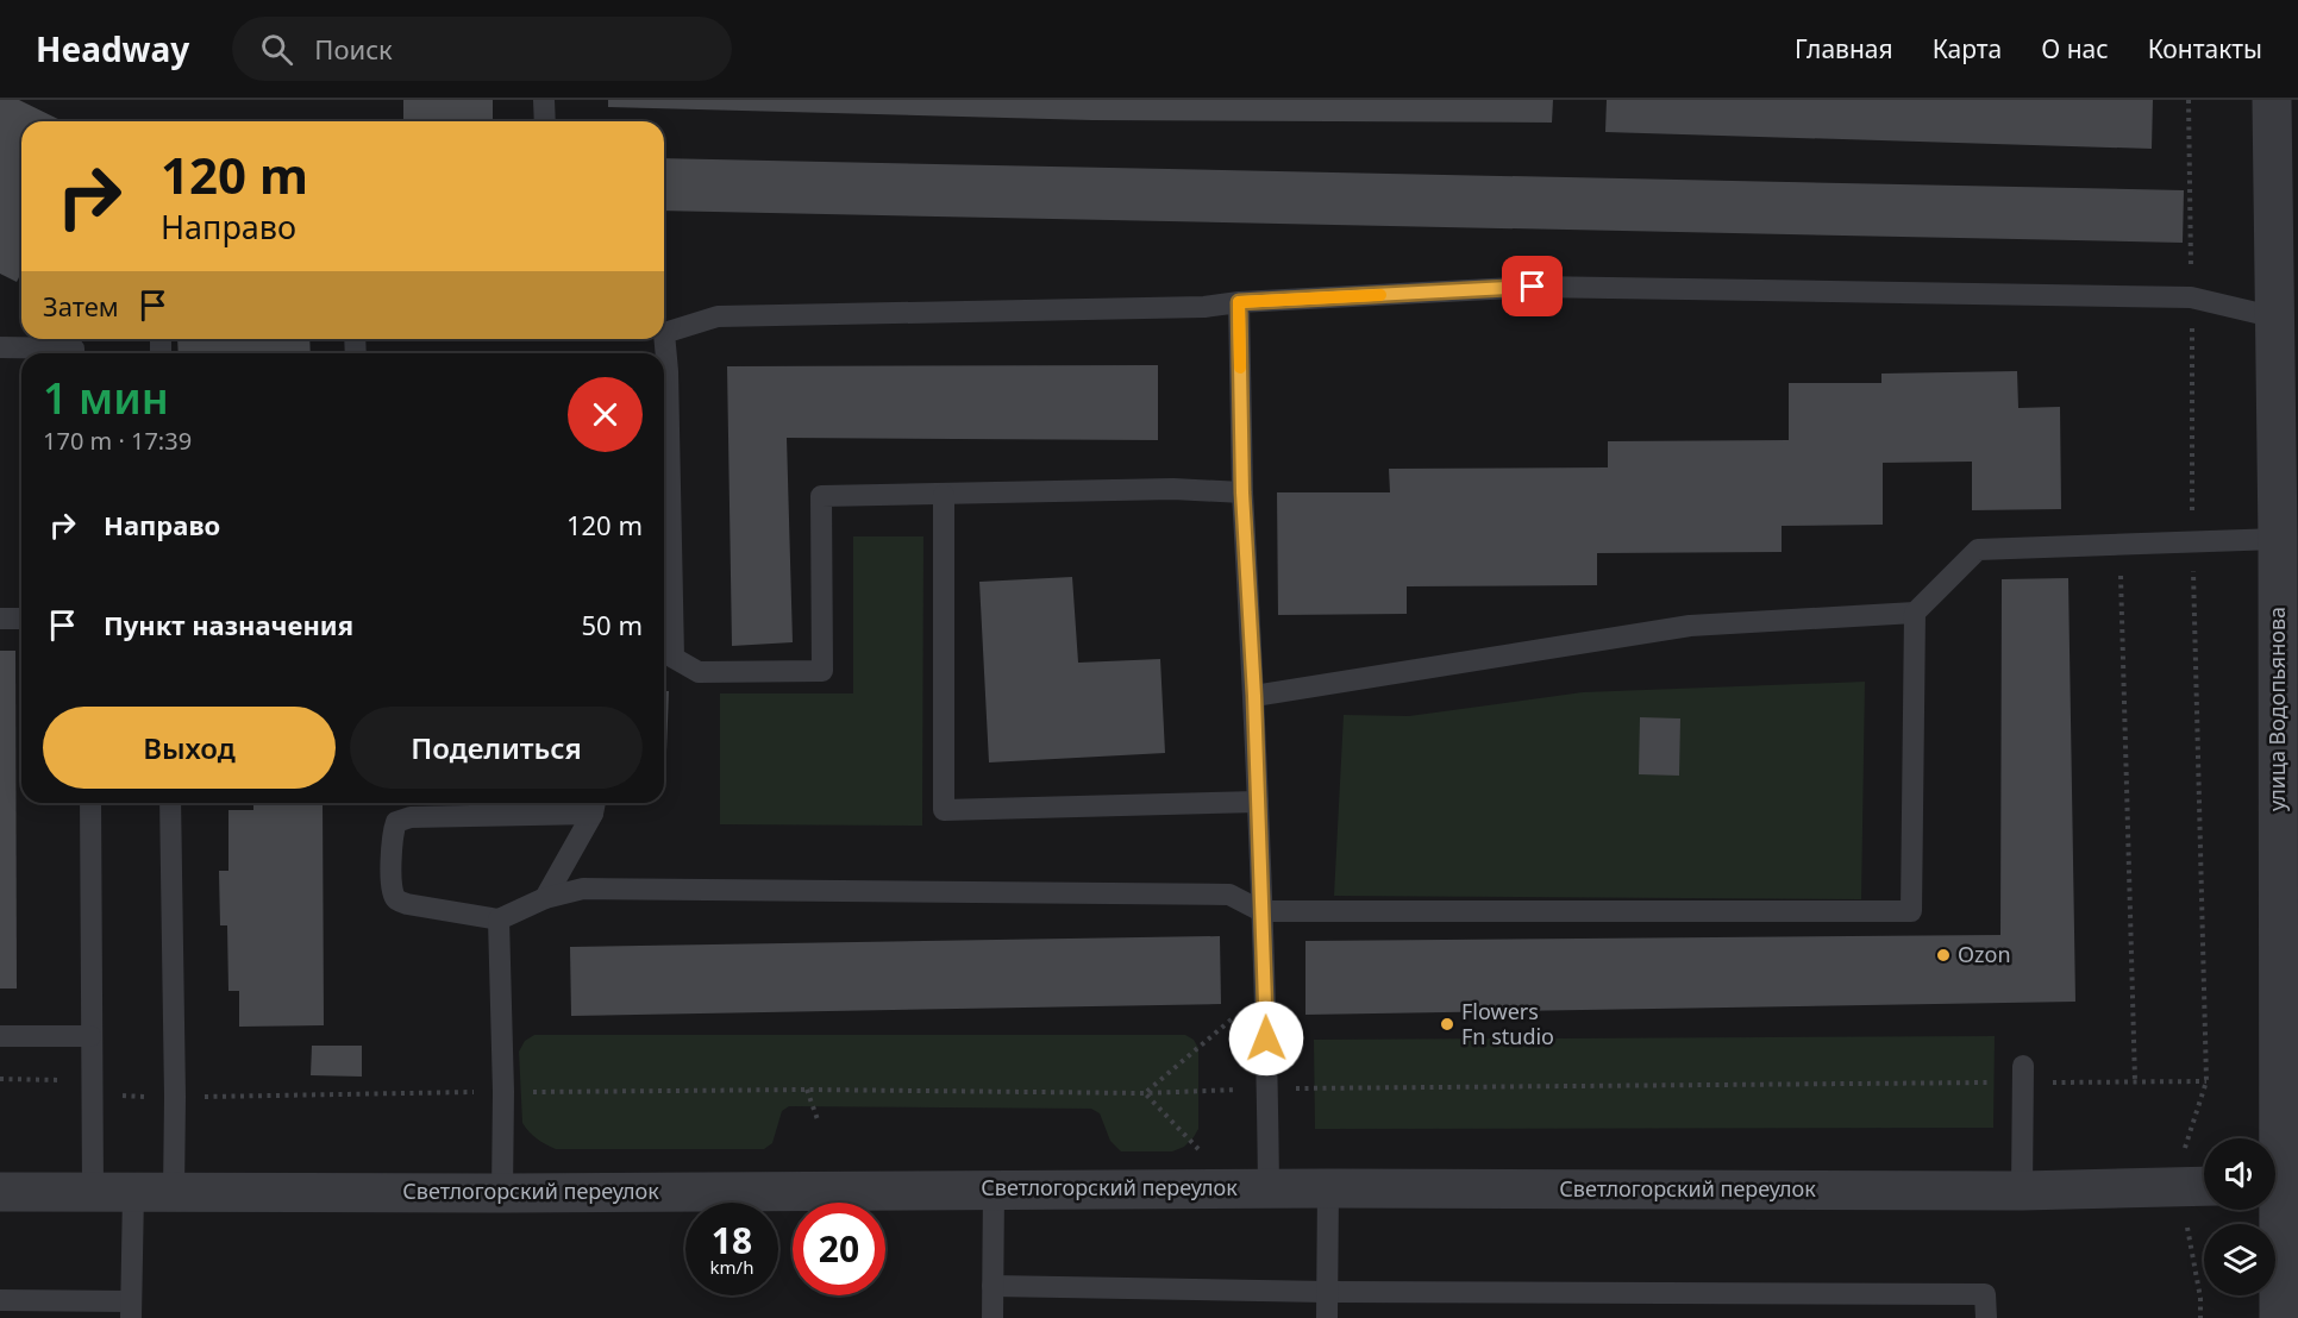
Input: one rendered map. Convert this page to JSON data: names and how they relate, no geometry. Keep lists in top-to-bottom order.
{
  "streets": {
    "street": ["улица Водопьянова", "Светлогорский переулок"]
  },
  "places": ["Ozon", "Flowers Fn studio"],
  "page": {
    "header": "Headway",
    "search": "Поиск",
    "nav": [
      "Главная",
      "Карта",
      "О нас",
      "Контакты"
    ],
    "turn": ["120 m", "Направо"],
    "then": "Затем",
    "heading": ["1 мин", "170 m · 17:39"],
    "list": [
      {
        "name": "Направо",
        "value": "120 m"
      },
      {
        "name": "Пункт назначения",
        "value": "50 m"
      }
    ],
    "buttons": ["Выход", "Поделиться"],
    "speed": "18 km/h",
    "limit": "20"
  }
}
